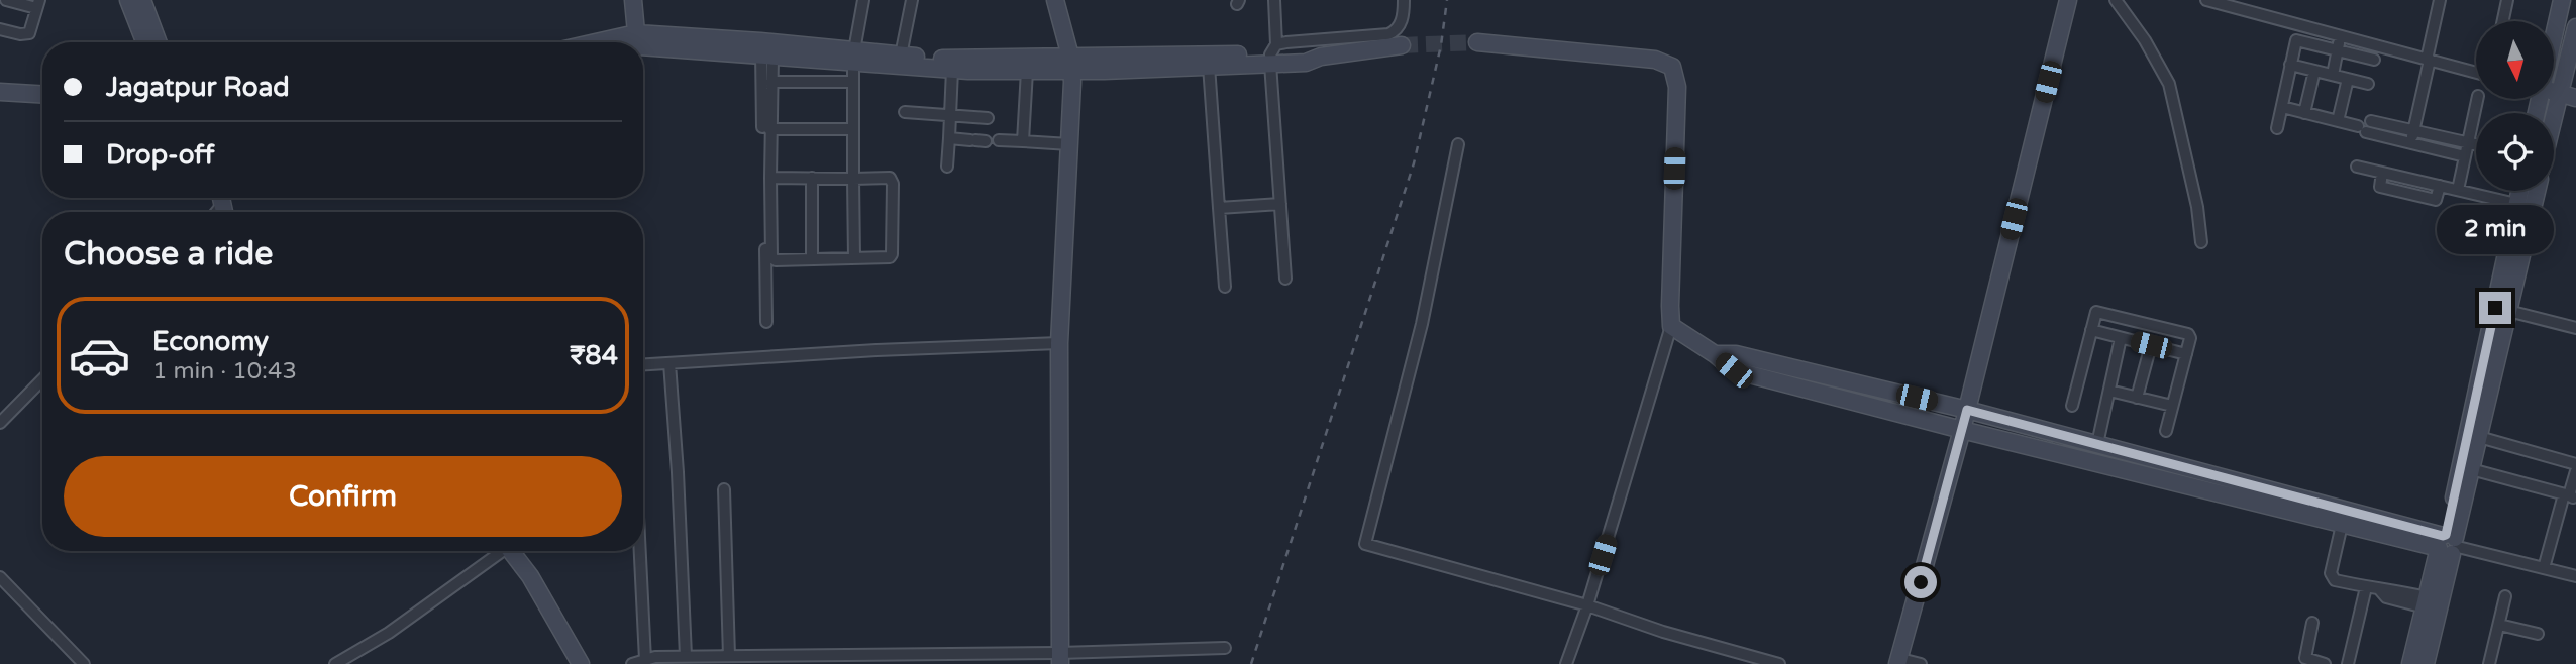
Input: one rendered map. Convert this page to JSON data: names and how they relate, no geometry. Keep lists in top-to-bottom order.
{
  "north": "bottom",
  "page": {
    "banner": ["Jagatpur Road", "Drop-off"],
    "bubble": "2 min",
    "heading": "Choose a ride",
    "list": [
      {
        "name": "Economy",
        "note": "1 min · 10:43",
        "value": "₹84"
      }
    ],
    "buttons": "Confirm"
  }
}
